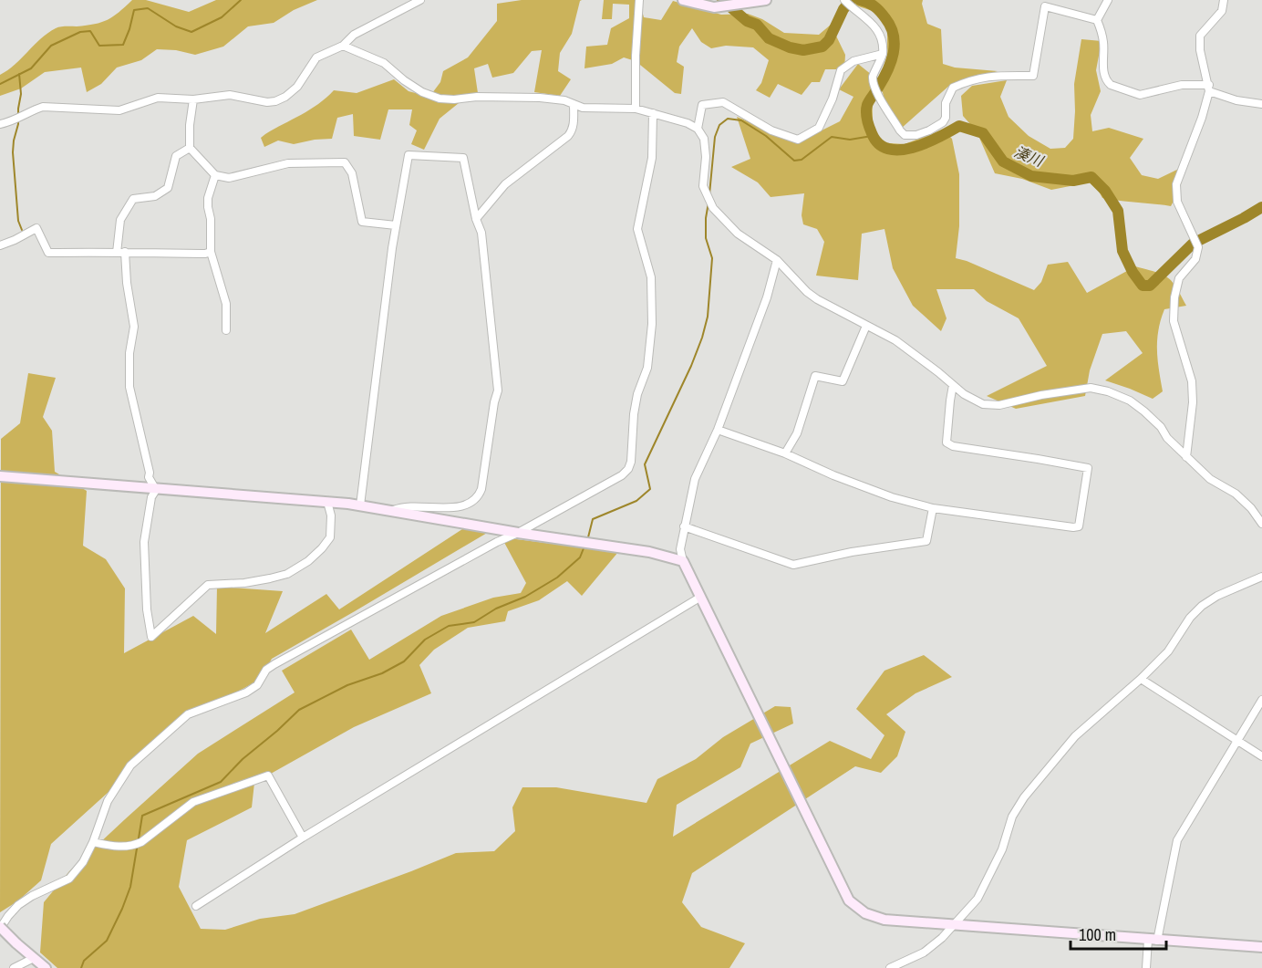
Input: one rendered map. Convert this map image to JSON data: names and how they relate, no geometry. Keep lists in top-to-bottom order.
{
  "water": ["湊川"],
  "scale_bar": "100 m"
}
